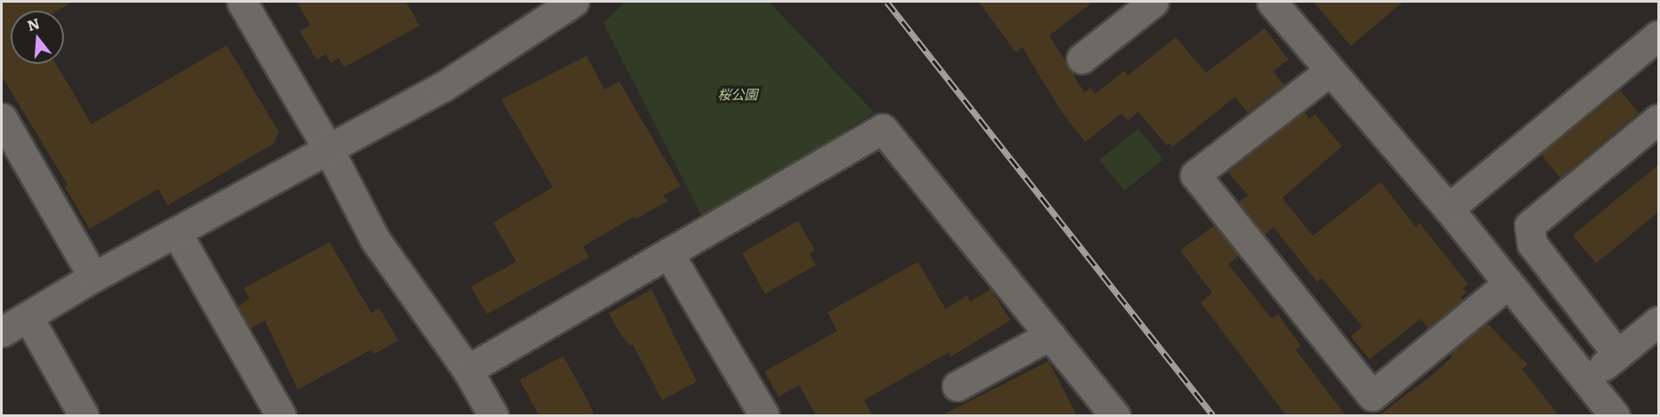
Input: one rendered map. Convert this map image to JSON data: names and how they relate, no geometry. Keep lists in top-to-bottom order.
{
  "parks": ["桜公園"],
  "north": "top"
}
